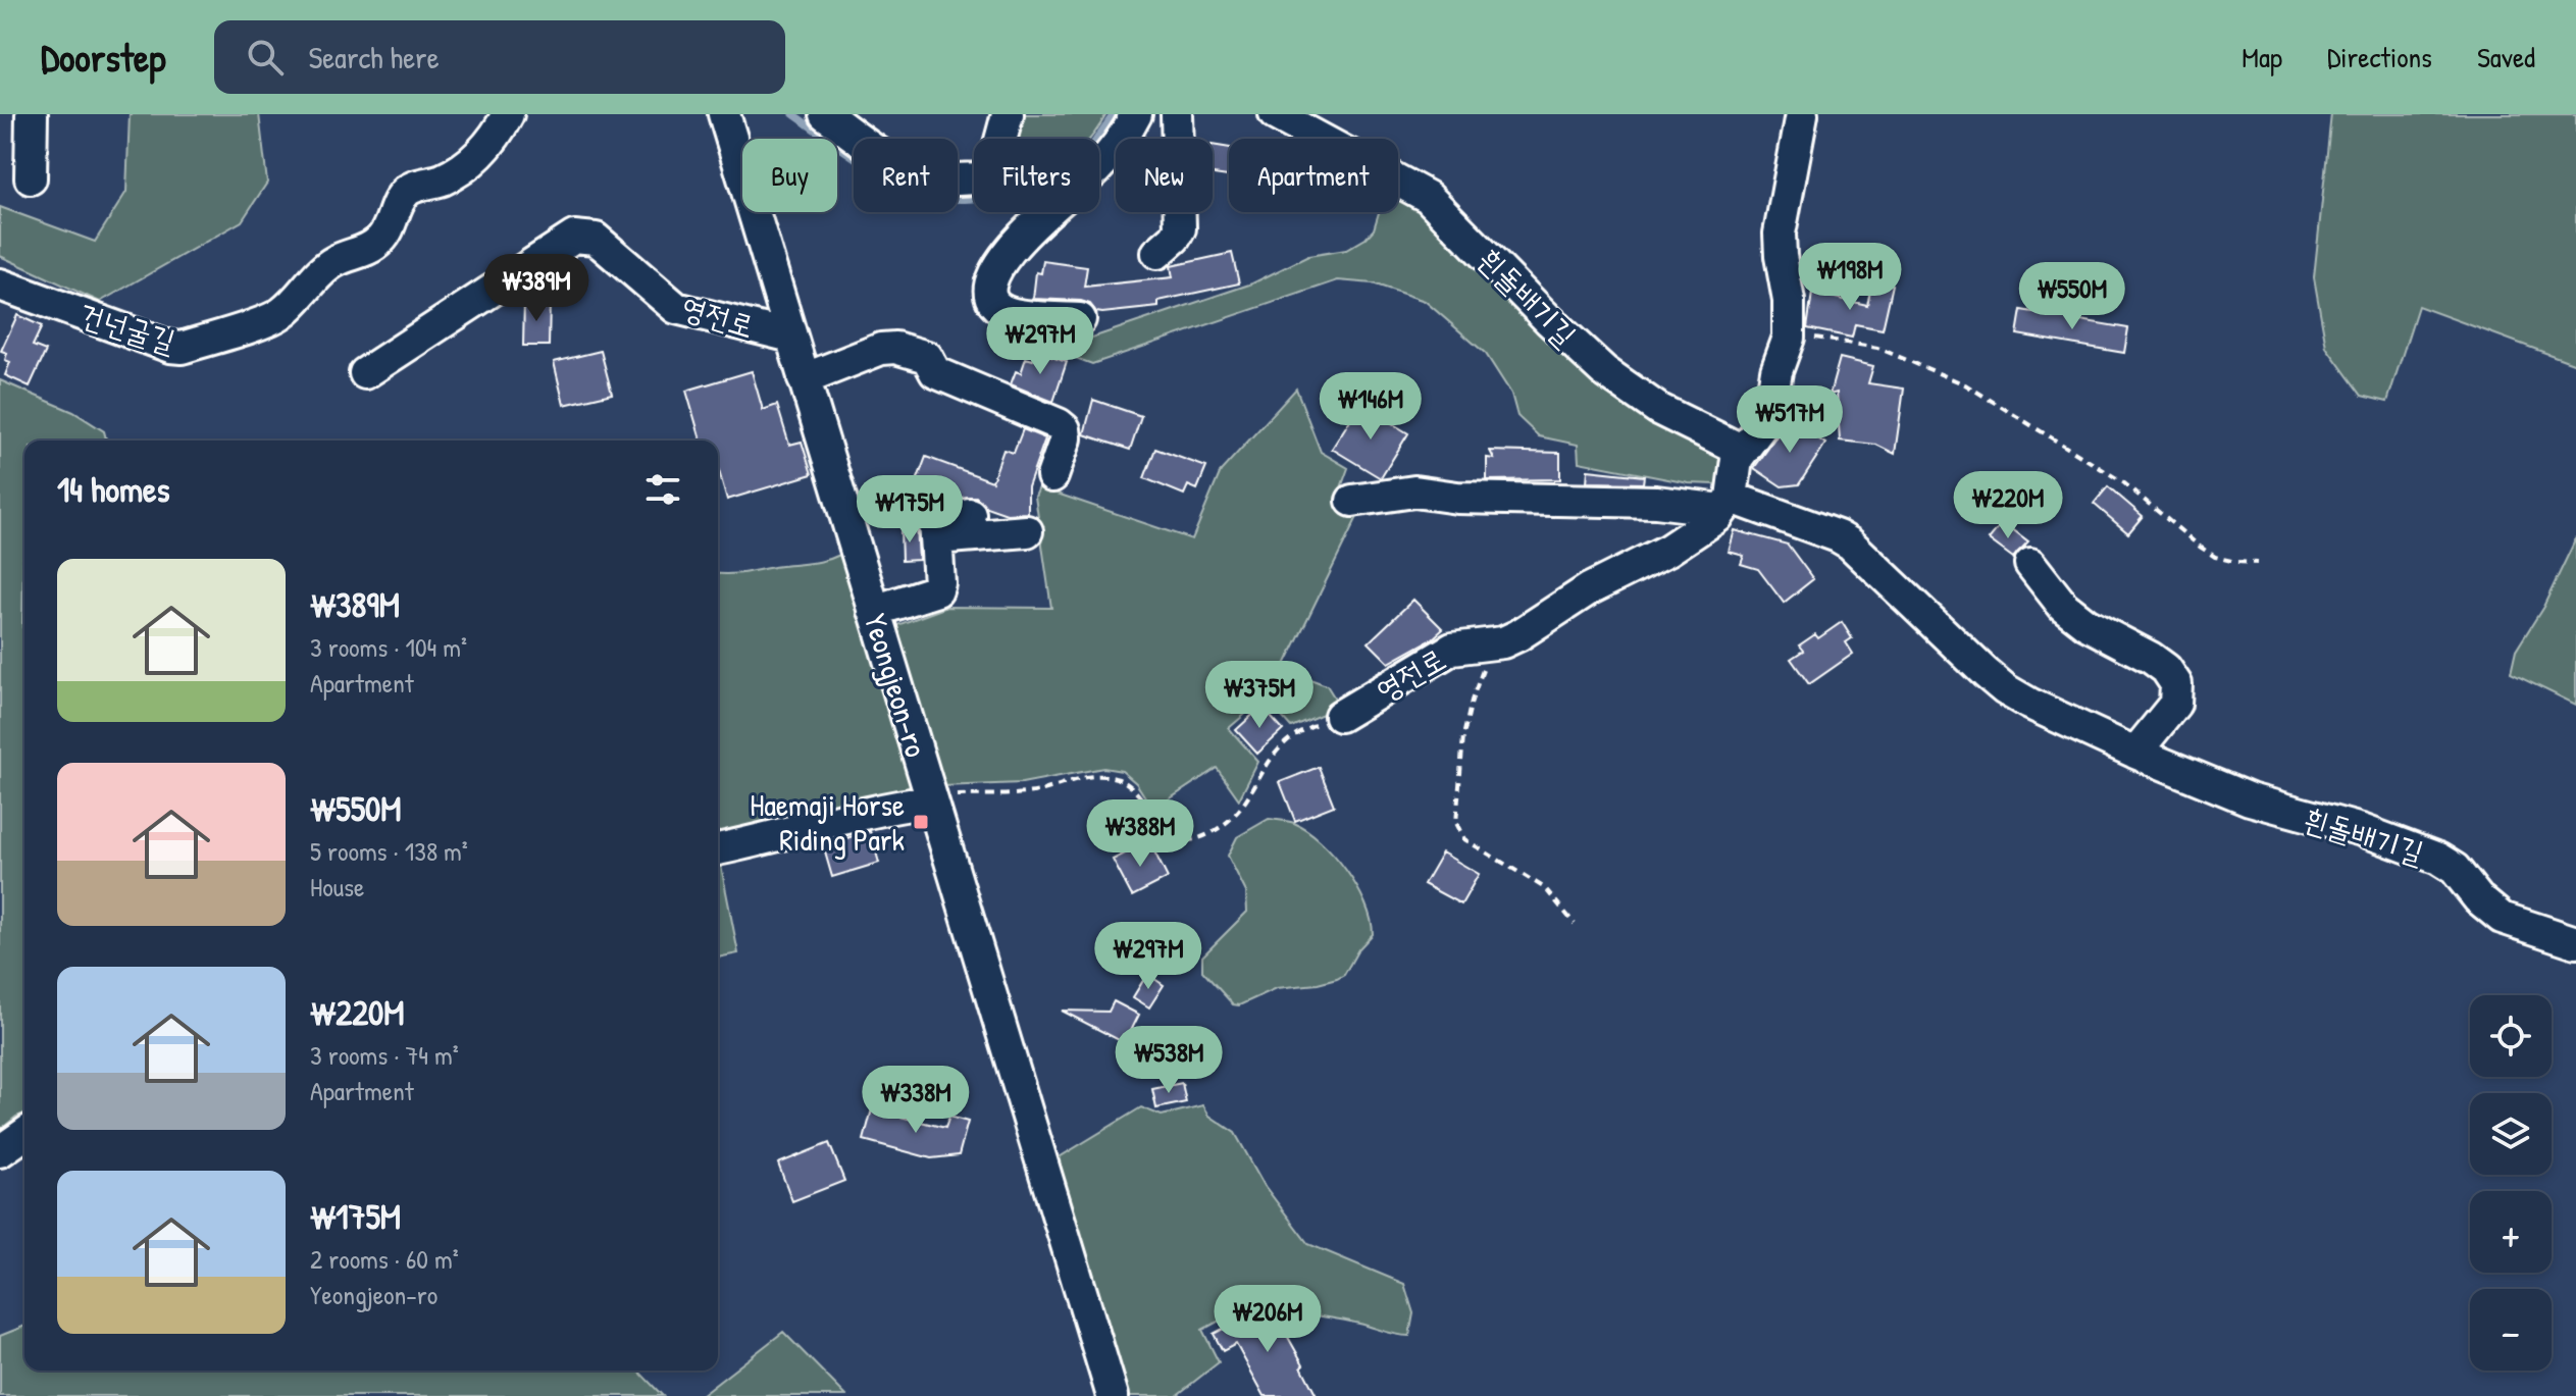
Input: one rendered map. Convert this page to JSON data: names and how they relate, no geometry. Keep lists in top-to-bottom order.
{
  "streets": {
    "street": [
      "흰돌배기길",
      "영전로",
      "건넌굴길",
      "Yeongjeon-ro"
    ]
  },
  "crossings": [
    ["흰돌배기길", "영전로"],
    ["영전로", "Yeongjeon-ro"]
  ],
  "places": {
    "transit": ["Haemaji Horse Riding Park"]
  },
  "page": {
    "header": "Doorstep",
    "search": "Search here",
    "nav": ["Map", "Directions", "Saved"],
    "chip": [
      "Buy",
      "Rent",
      "Filters",
      "New",
      "Apartment"
    ],
    "price": [
      "₩198M",
      "₩389M",
      "₩550M",
      "₩297M",
      "₩146M",
      "₩517M",
      "₩220M",
      "₩175M",
      "₩375M",
      "₩388M",
      "₩297M",
      "₩538M",
      "₩338M",
      "₩206M"
    ],
    "heading": "14 homes",
    "list": [
      {
        "name": "₩389M",
        "note": "3 rooms · 104 m² · Apartment"
      },
      {
        "name": "₩550M",
        "note": "5 rooms · 138 m² · House"
      },
      {
        "name": "₩220M",
        "note": "3 rooms · 74 m² · Apartment"
      },
      {
        "name": "₩175M",
        "note": "2 rooms · 60 m² · Yeongjeon-ro"
      }
    ],
    "map_buttons": ["+", "−"]
  }
}
